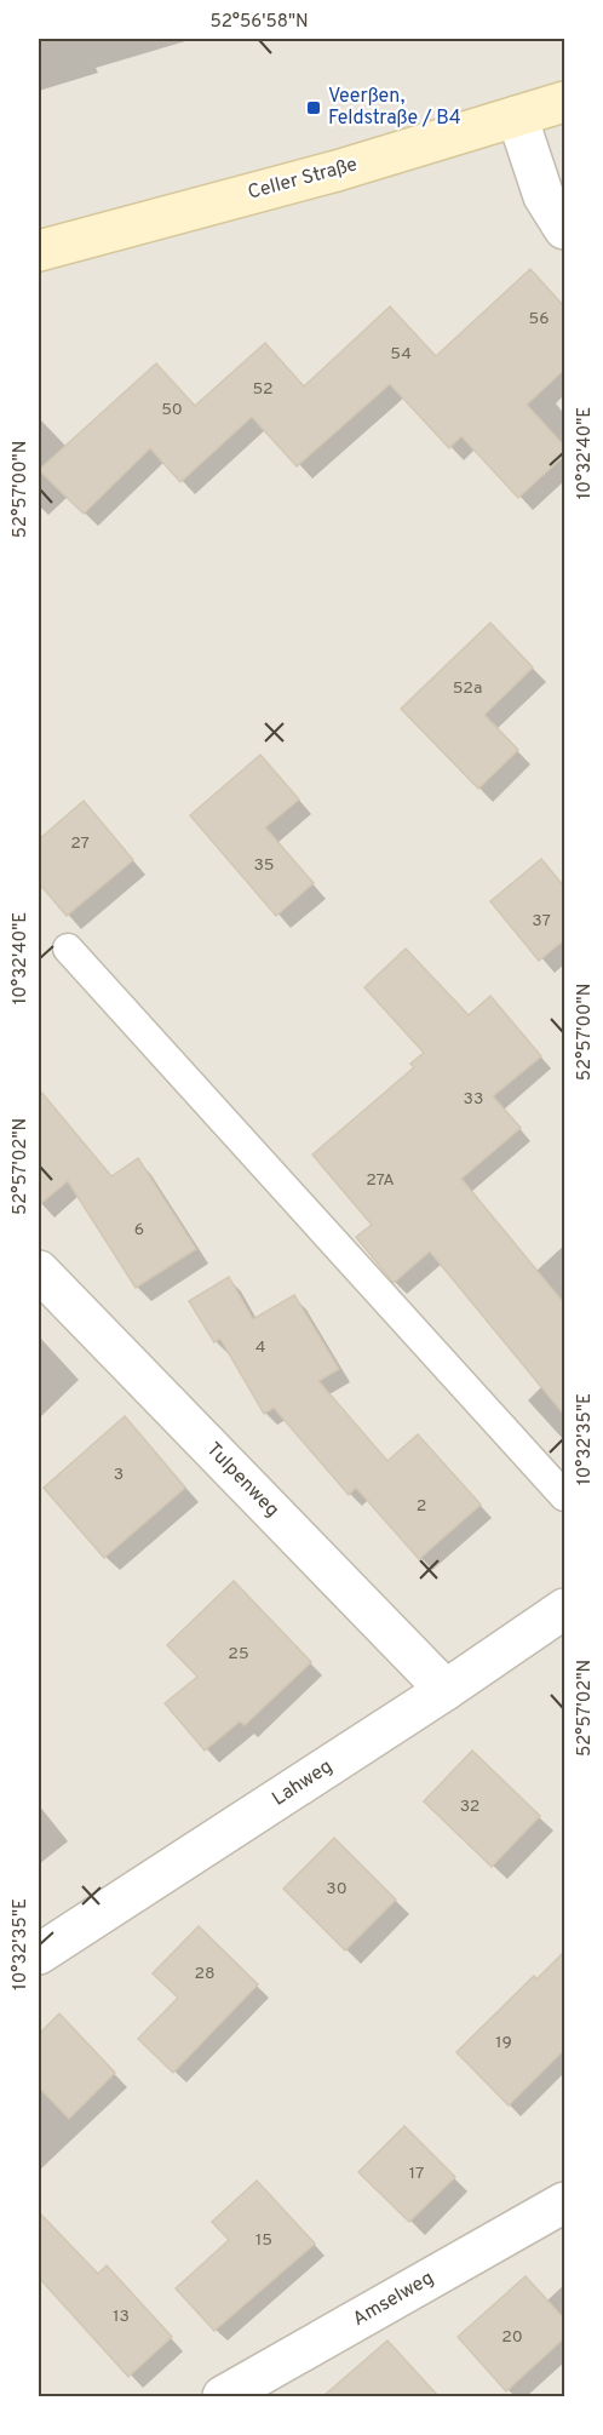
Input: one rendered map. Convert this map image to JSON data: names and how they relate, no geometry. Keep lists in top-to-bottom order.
{
  "streets": {
    "street": [
      "Celler Straße",
      "Tulpenweg",
      "Lahweg",
      "Amselweg"
    ]
  },
  "crossings": [
    ["Tulpenweg", "Lahweg"]
  ],
  "places": {
    "transit": ["Veerßen, Feldstraße / B4"]
  },
  "house_numbers": [
    "56",
    "54",
    "52",
    "50",
    "52a",
    "27",
    "35",
    "37",
    "33",
    "27A",
    "6",
    "4",
    "3",
    "2",
    "25",
    "32",
    "30",
    "28",
    "19",
    "17",
    "15",
    "13",
    "20"
  ],
  "coordinates": [
    "52°56'58\"N",
    "10°32'40\"E",
    "52°57'00\"N",
    "52°57'02\"N",
    "10°32'35\"E"
  ]
}
